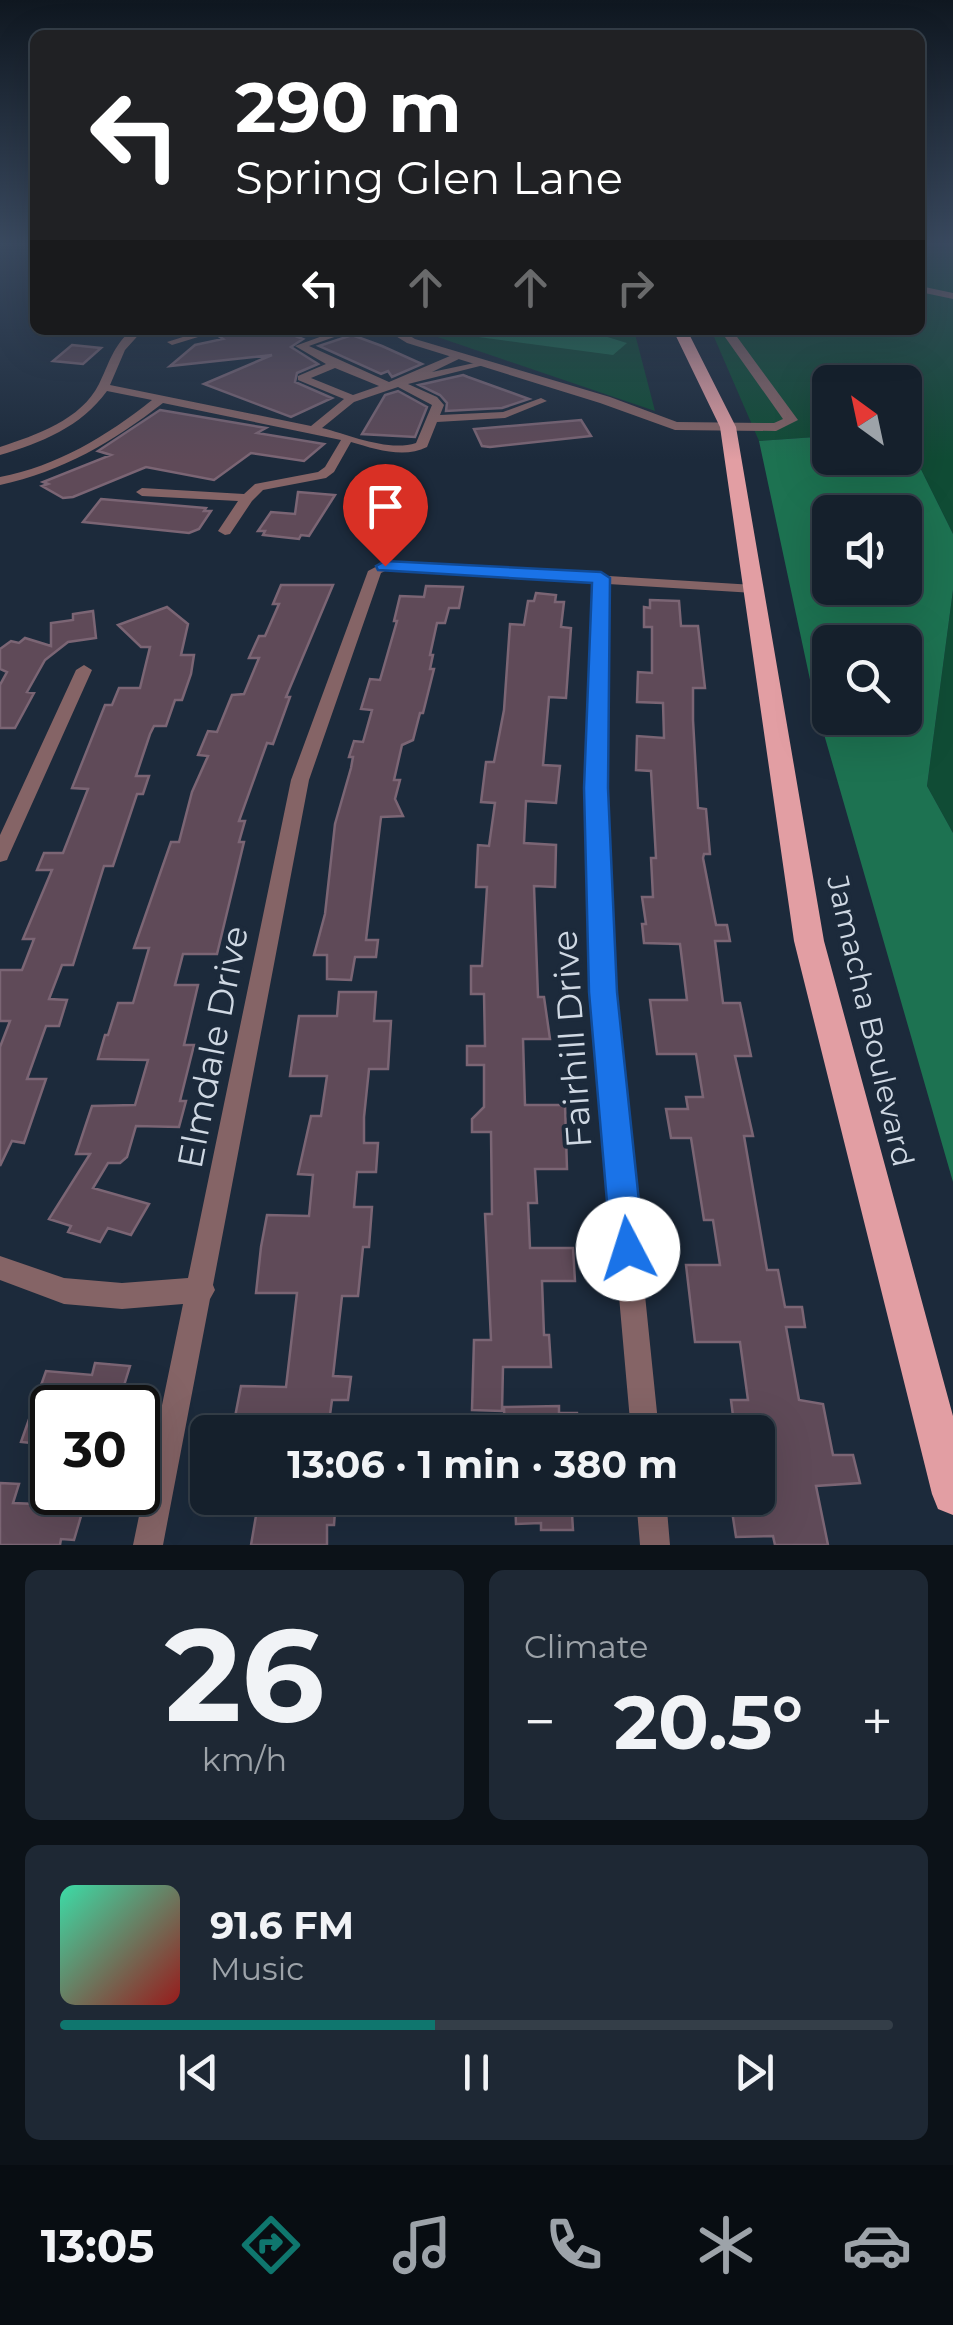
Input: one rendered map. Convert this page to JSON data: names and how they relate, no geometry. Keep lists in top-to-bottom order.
{
  "streets": {
    "main road": ["Jamacha Boulevard"],
    "street": ["Fairhill Drive", "Elmdale Drive"]
  },
  "crossings": [
    ["Fairhill Drive", "Elmdale Drive"]
  ],
  "north": "top left",
  "page": {
    "turn": ["290 m", "Spring Glen Lane"],
    "limit": "30",
    "trip": "13:06 · 1 min · 380 m",
    "tile": [
      ["26", "km/h"],
      "Climate"
    ],
    "heat": ["−", "20.5°", "+"],
    "song": ["91.6 FM", "Music"],
    "tabs": "13:05"
  }
}
